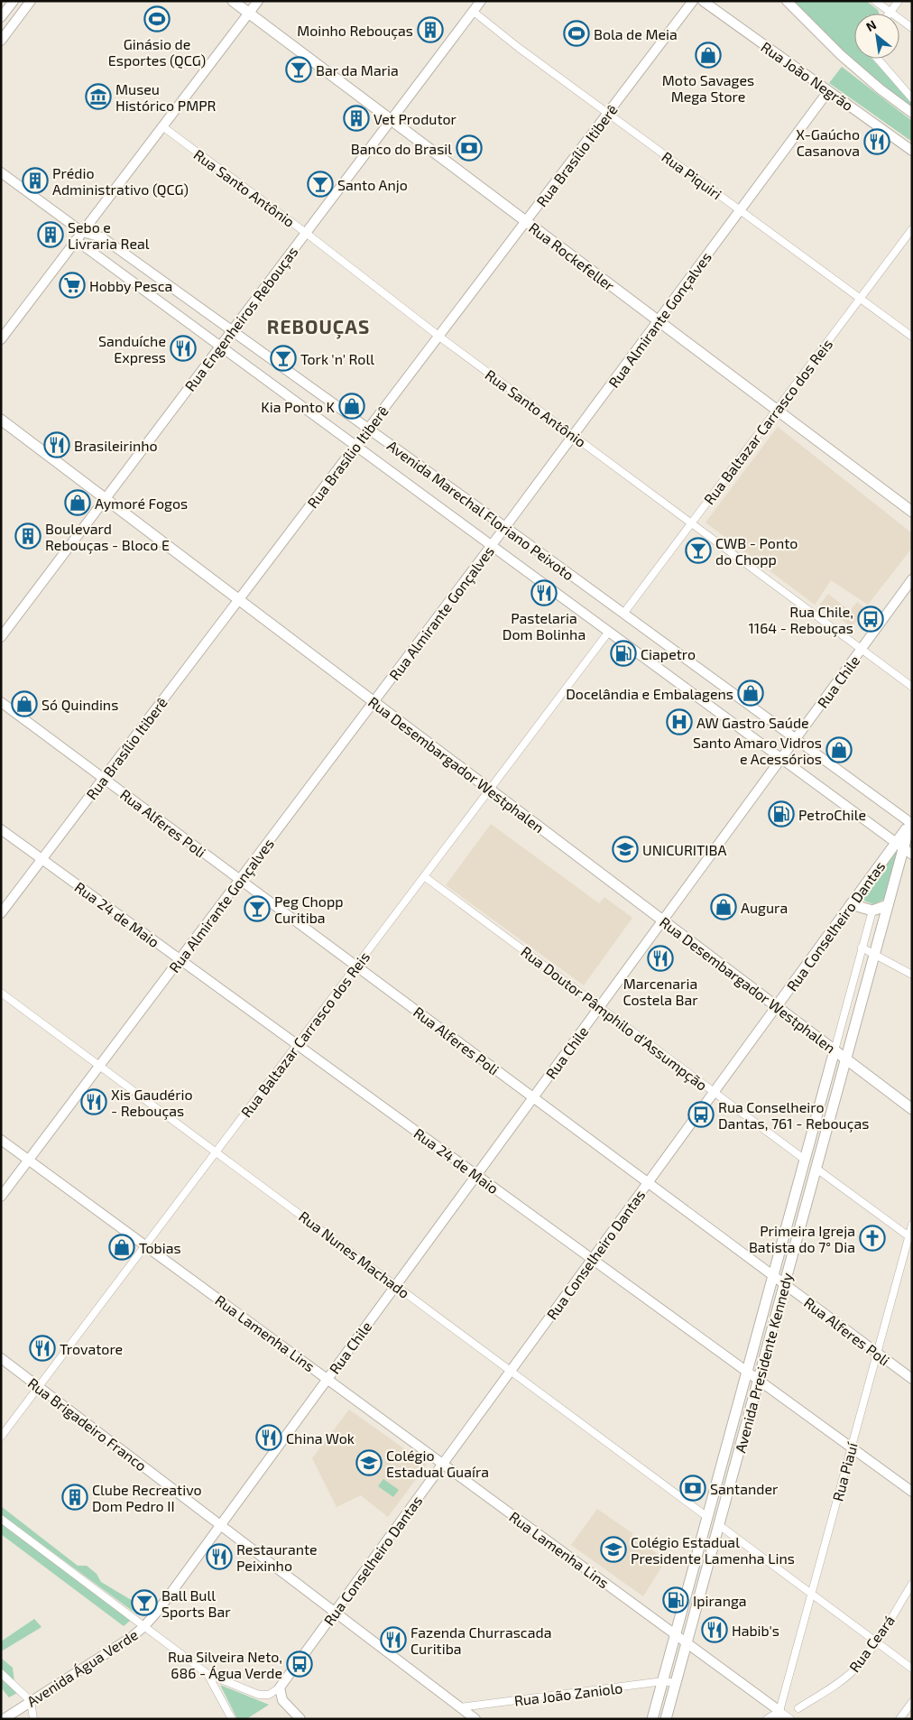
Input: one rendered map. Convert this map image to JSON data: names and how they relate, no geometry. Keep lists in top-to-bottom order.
{
  "streets": {
    "main road": [
      "Rua João Negrão",
      "Rua Brasílio Itiberê",
      "Rua Rockefeller",
      "Rua Engenheiros Rebouças",
      "Rua Almirante Gonçalves",
      "Avenida Marechal Floriano Peixoto",
      "Rua Chile",
      "Rua Desembargador Westphalen",
      "Rua Alferes Poli",
      "Rua 24 de Maio",
      "Rua Conselheiro Dantas",
      "Rua Lamenha Lins",
      "Avenida Presidente Kennedy",
      "Rua Brigadeiro Franco",
      "Avenida Água Verde"
    ],
    "street": [
      "Rua Piquiri",
      "Rua Santo Antônio",
      "Rua Baltazar Carrasco dos Reis",
      "Rua Doutor Pâmphilo d'Assumpção",
      "Rua Nunes Machado",
      "Rua Piauí",
      "Rua Ceará",
      "Rua João Zaniolo"
    ]
  },
  "crossings": [
    ["Rua João Negrão", "Rua Almirante Gonçalves"],
    ["Rua Brasílio Itiberê", "Rua Piquiri"],
    ["Rua Brasílio Itiberê", "Rua Santo Antônio"],
    ["Rua Brasílio Itiberê", "Rua Rockefeller"],
    ["Rua Brasílio Itiberê", "Avenida Marechal Floriano Peixoto"],
    ["Rua Brasílio Itiberê", "Rua Desembargador Westphalen"],
    ["Rua Brasílio Itiberê", "Rua Alferes Poli"],
    ["Rua Brasílio Itiberê", "Rua 24 de Maio"],
    ["Rua Piquiri", "Rua Engenheiros Rebouças"],
    ["Rua Piquiri", "Rua Almirante Gonçalves"],
    ["Rua Piquiri", "Rua Baltazar Carrasco dos Reis"],
    ["Rua Santo Antônio", "Rua Engenheiros Rebouças"],
    ["Rua Santo Antônio", "Rua Almirante Gonçalves"],
    ["Rua Santo Antônio", "Rua Baltazar Carrasco dos Reis"],
    ["Rua Santo Antônio", "Rua Chile"],
    ["Rua Rockefeller", "Rua Engenheiros Rebouças"],
    ["Rua Rockefeller", "Rua Almirante Gonçalves"],
    ["Rua Rockefeller", "Rua Baltazar Carrasco dos Reis"],
    ["Rua Engenheiros Rebouças", "Avenida Marechal Floriano Peixoto"],
    ["Rua Engenheiros Rebouças", "Rua Desembargador Westphalen"],
    ["Rua Almirante Gonçalves", "Avenida Marechal Floriano Peixoto"],
    ["Rua Almirante Gonçalves", "Rua Desembargador Westphalen"],
    ["Rua Almirante Gonçalves", "Rua Alferes Poli"],
    ["Rua Almirante Gonçalves", "Rua 24 de Maio"],
    ["Rua Almirante Gonçalves", "Rua Nunes Machado"],
    ["Rua Almirante Gonçalves", "Rua Lamenha Lins"],
    ["Rua Baltazar Carrasco dos Reis", "Avenida Marechal Floriano Peixoto"],
    ["Rua Baltazar Carrasco dos Reis", "Rua Desembargador Westphalen"],
    ["Rua Baltazar Carrasco dos Reis", "Rua Alferes Poli"],
    ["Rua Baltazar Carrasco dos Reis", "Rua 24 de Maio"],
    ["Rua Baltazar Carrasco dos Reis", "Rua Doutor Pâmphilo d'Assumpção"],
    ["Rua Baltazar Carrasco dos Reis", "Rua Nunes Machado"],
    ["Rua Baltazar Carrasco dos Reis", "Rua Lamenha Lins"],
    ["Rua Baltazar Carrasco dos Reis", "Rua Brigadeiro Franco"],
    ["Avenida Marechal Floriano Peixoto", "Rua Chile"],
    ["Avenida Marechal Floriano Peixoto", "Rua Conselheiro Dantas"],
    ["Avenida Marechal Floriano Peixoto", "Avenida Presidente Kennedy"],
    ["Rua Chile", "Rua Desembargador Westphalen"],
    ["Rua Chile", "Rua Alferes Poli"],
    ["Rua Chile", "Rua 24 de Maio"],
    ["Rua Chile", "Rua Doutor Pâmphilo d'Assumpção"],
    ["Rua Chile", "Rua Nunes Machado"],
    ["Rua Chile", "Rua Lamenha Lins"],
    ["Rua Chile", "Rua Brigadeiro Franco"],
    ["Rua Chile", "Avenida Água Verde"],
    ["Rua Desembargador Westphalen", "Rua Conselheiro Dantas"],
    ["Rua Desembargador Westphalen", "Avenida Presidente Kennedy"],
    ["Rua Alferes Poli", "Rua Conselheiro Dantas"],
    ["Rua Alferes Poli", "Avenida Presidente Kennedy"],
    ["Rua Alferes Poli", "Rua Piauí"],
    ["Rua 24 de Maio", "Rua Conselheiro Dantas"],
    ["Rua 24 de Maio", "Avenida Presidente Kennedy"],
    ["Rua 24 de Maio", "Rua Piauí"],
    ["Rua Conselheiro Dantas", "Rua Doutor Pâmphilo d'Assumpção"],
    ["Rua Conselheiro Dantas", "Rua Nunes Machado"],
    ["Rua Conselheiro Dantas", "Rua Lamenha Lins"],
    ["Rua Conselheiro Dantas", "Avenida Presidente Kennedy"],
    ["Rua Conselheiro Dantas", "Rua Brigadeiro Franco"],
    ["Rua Doutor Pâmphilo d'Assumpção", "Avenida Presidente Kennedy"],
    ["Rua Nunes Machado", "Avenida Presidente Kennedy"],
    ["Rua Lamenha Lins", "Avenida Presidente Kennedy"],
    ["Rua Lamenha Lins", "Rua Piauí"],
    ["Avenida Presidente Kennedy", "Rua João Zaniolo"],
    ["Rua Brigadeiro Franco", "Avenida Água Verde"],
    ["Rua Brigadeiro Franco", "Rua João Zaniolo"]
  ],
  "districts": ["REBOUÇAS"],
  "places": {
    "sports": ["Ginásio de Esportes (QCG)", "Bola de Meia"],
    "building": [
      "Moinho Rebouças",
      "Vet Produtor",
      "Prédio Administrativo (QCG)",
      "Sebo e Livraria Real",
      "Boulevard Rebouças - Bloco E",
      "Clube Recreativo Dom Pedro II"
    ],
    "shop": [
      "Moto Savages Mega Store",
      "Kia Ponto K",
      "Aymoré Fogos",
      "Docelândia e Embalagens",
      "Só Quindins",
      "Santo Amaro Vidros e Acessórios",
      "Augura",
      "Tobias"
    ],
    "bar": [
      "Bar da Maria",
      "Santo Anjo",
      "Tork 'n' Roll",
      "CWB - Ponto do Chopp",
      "Peg Chopp Curitiba",
      "Ball Bull Sports Bar"
    ],
    "museum": ["Museu Histórico PMPR"],
    "restaurant": [
      "X-Gaúcho Casanova",
      "Sanduíche Express",
      "Brasileirinho",
      "Pastelaria Dom Bolinha",
      "Marcenaria Costela Bar",
      "Xis Gaudério - Rebouças",
      "Trovatore",
      "China Wok",
      "Restaurante Peixinho",
      "Habib's",
      "Fazenda Churrascada Curitiba"
    ],
    "bank": ["Banco do Brasil", "Santander"],
    "supermarket": ["Hobby Pesca"],
    "bus stop": ["Rua Chile, 1164 - Rebouças", "Rua Conselheiro Dantas, 761 - Rebouças", "Rua Silveira Neto, 686 - Água Verde"],
    "fuel station": ["Ciapetro", "PetroChile", "Ipiranga"],
    "hospital": ["AW Gastro Saúde"],
    "school or university": ["UNICURITIBA", "Colégio Estadual Guaíra", "Colégio Estadual Presidente Lamenha Lins"],
    "church": ["Primeira Igreja Batista do 7° Dia"]
  },
  "north": "top left"
}
